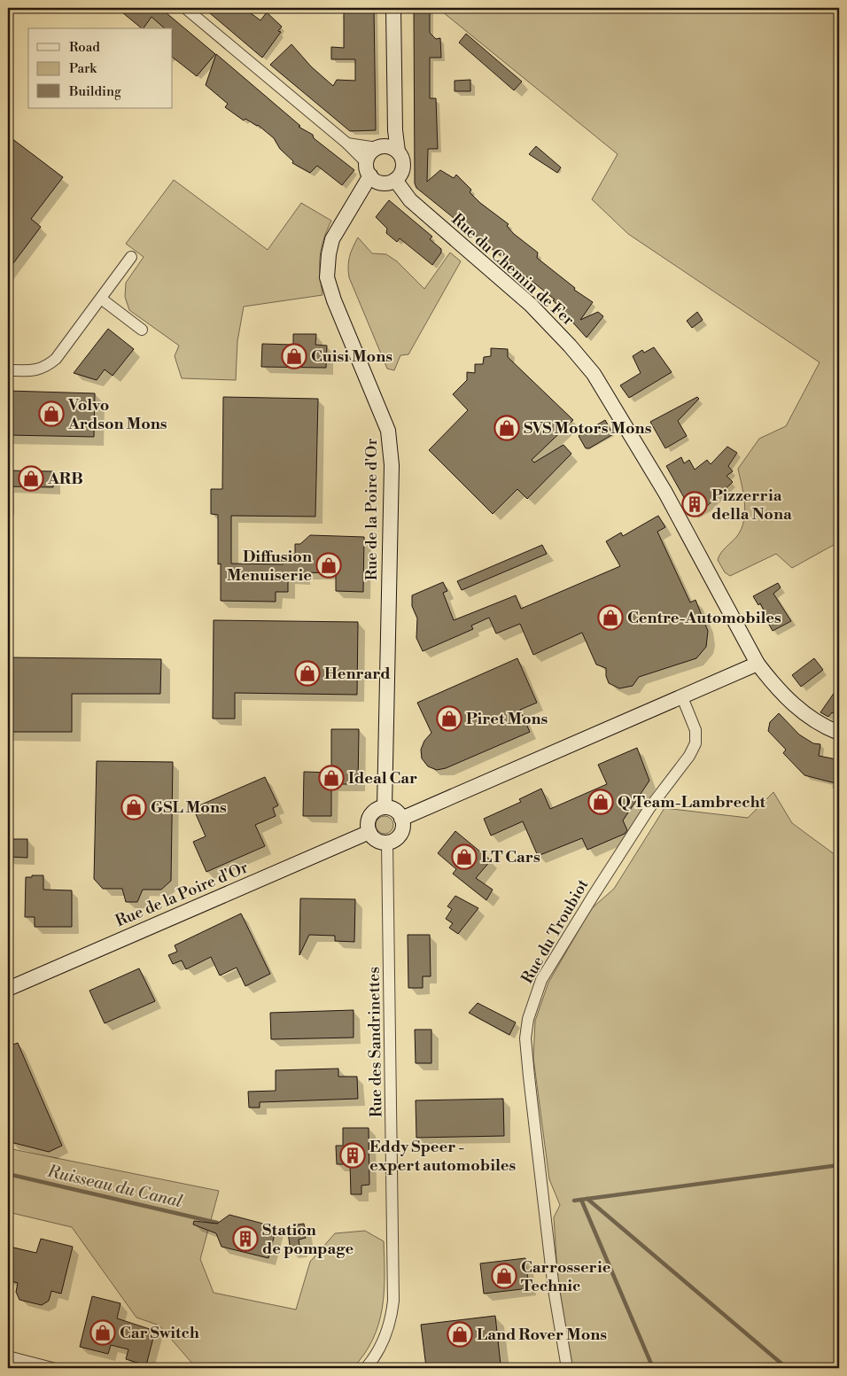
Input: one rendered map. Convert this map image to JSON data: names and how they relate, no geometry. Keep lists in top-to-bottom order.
{
  "streets": {
    "street": [
      "Rue du Chemin de Fer",
      "Rue de la Poire d'Or",
      "Rue du Troubiot",
      "Rue des Sandrinettes"
    ]
  },
  "crossings": [
    ["Rue du Chemin de Fer", "Rue de la Poire d'Or"],
    ["Rue de la Poire d'Or", "Rue des Sandrinettes"]
  ],
  "water": ["Ruisseau du Canal"],
  "places": {
    "shop": [
      "Cuisi Mons",
      "Volvo Ardson Mons",
      "SVS Motors Mons",
      "ARB",
      "Diffusion Menuiserie",
      "Centre-Automobiles",
      "Henrard",
      "Piret Mons",
      "Ideal Car",
      "Q Team-Lambrecht",
      "GSL Mons",
      "LT Cars",
      "Carrosserie Technic",
      "Car Switch",
      "Land Rover Mons"
    ],
    "building": ["Pizzerria della Nona", "Eddy Speer - expert automobiles", "Station de pompage"]
  },
  "legend": ["Road", "Park", "Building"]
}
